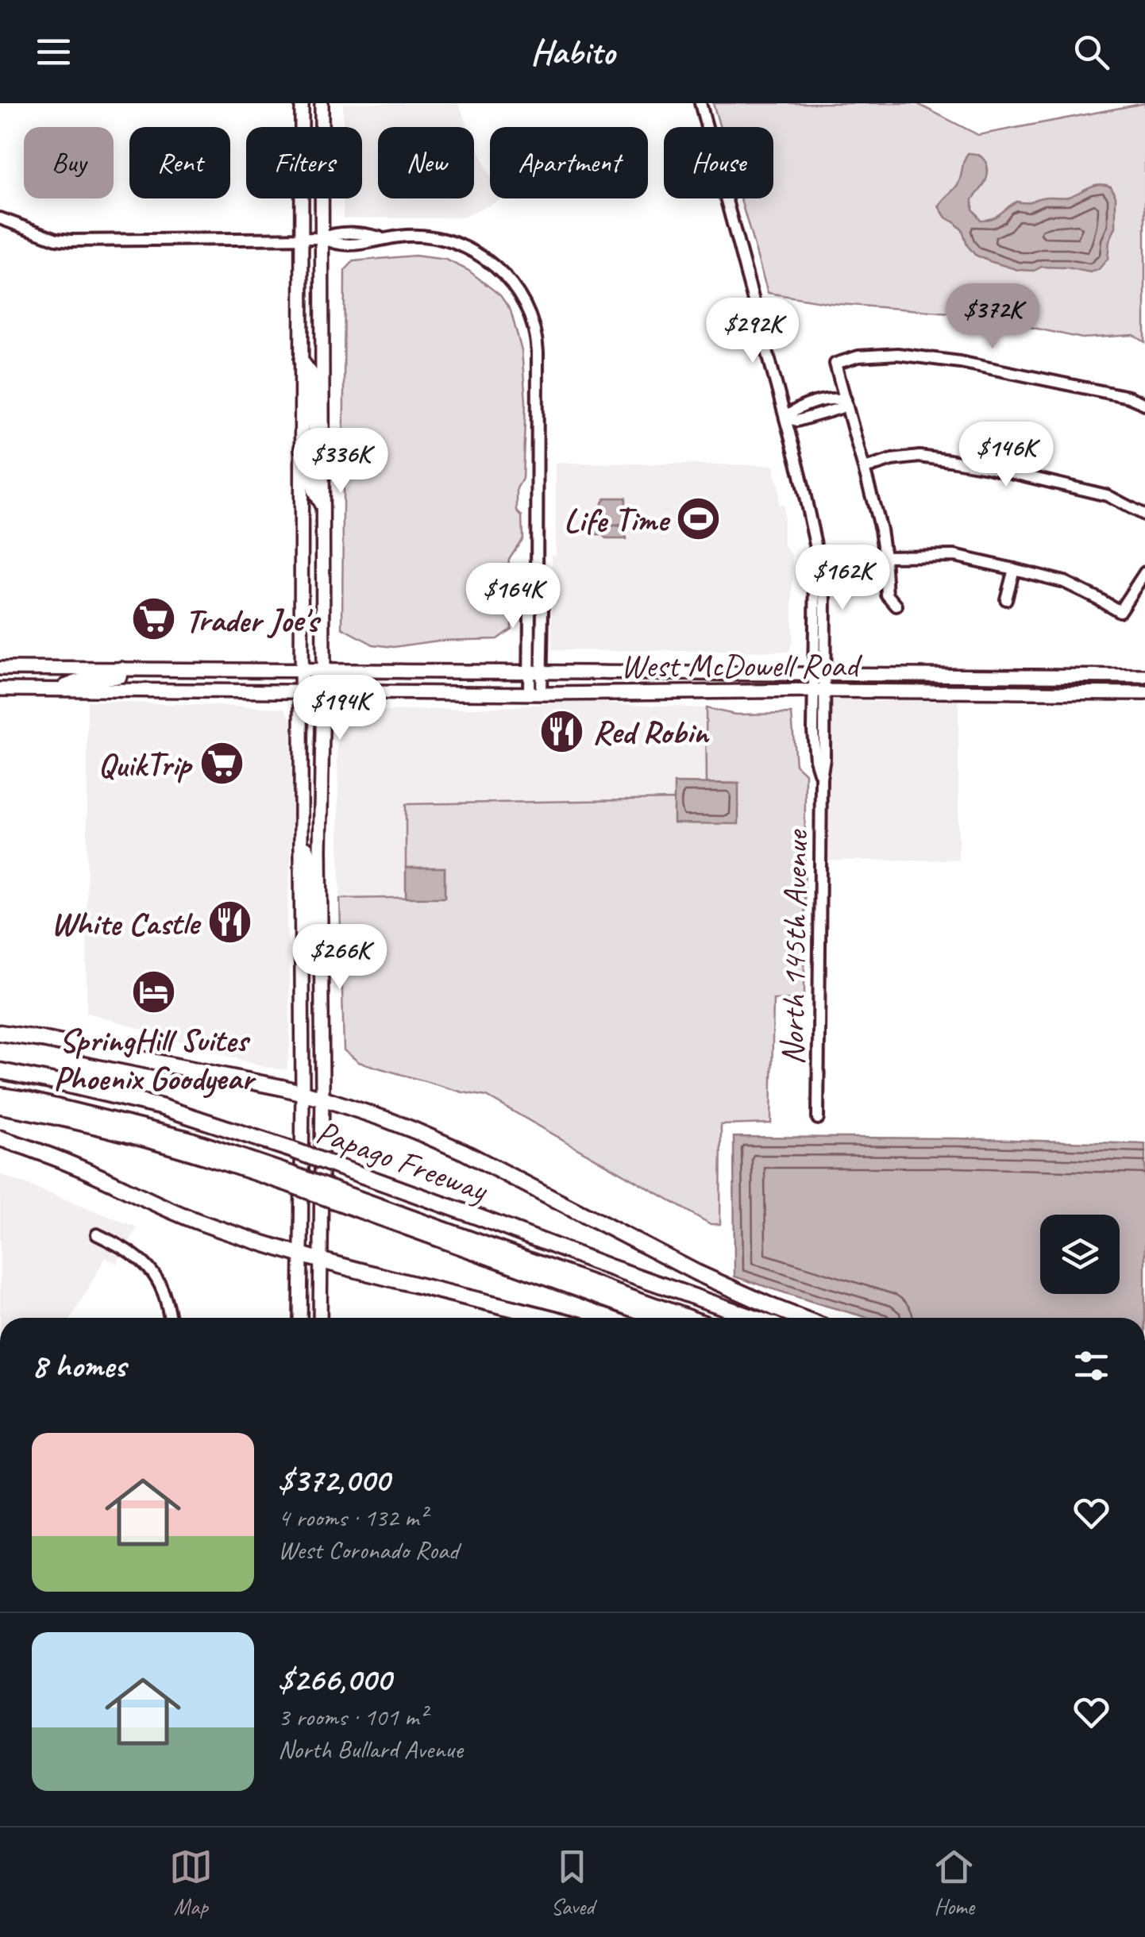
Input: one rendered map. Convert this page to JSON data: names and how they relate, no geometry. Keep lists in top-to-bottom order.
{
  "streets": {
    "highway": ["Papago Freeway"],
    "main road": ["West McDowell Road"],
    "street": ["North 145th Avenue"]
  },
  "crossings": [
    ["West McDowell Road", "North 145th Avenue"]
  ],
  "places": {
    "sports": ["Life Time"],
    "supermarket": ["Trader Joe's", "QuikTrip"],
    "restaurant": ["Red Robin", "White Castle"],
    "hotel": ["SpringHill Suites Phoenix Goodyear"]
  },
  "page": {
    "header": "Habito",
    "chip": [
      "Buy",
      "Rent",
      "Filters",
      "New",
      "Apartment",
      "House"
    ],
    "price": [
      "$372K",
      "$292K",
      "$146K",
      "$336K",
      "$162K",
      "$164K",
      "$194K",
      "$266K"
    ],
    "heading": "8 homes",
    "list": [
      {
        "name": "$372,000",
        "note": "4 rooms · 132 m² · West Coronado Road"
      },
      {
        "name": "$266,000",
        "note": "3 rooms · 101 m² · North Bullard Avenue"
      }
    ],
    "tabs": ["Map", "Saved", "Home"]
  }
}
